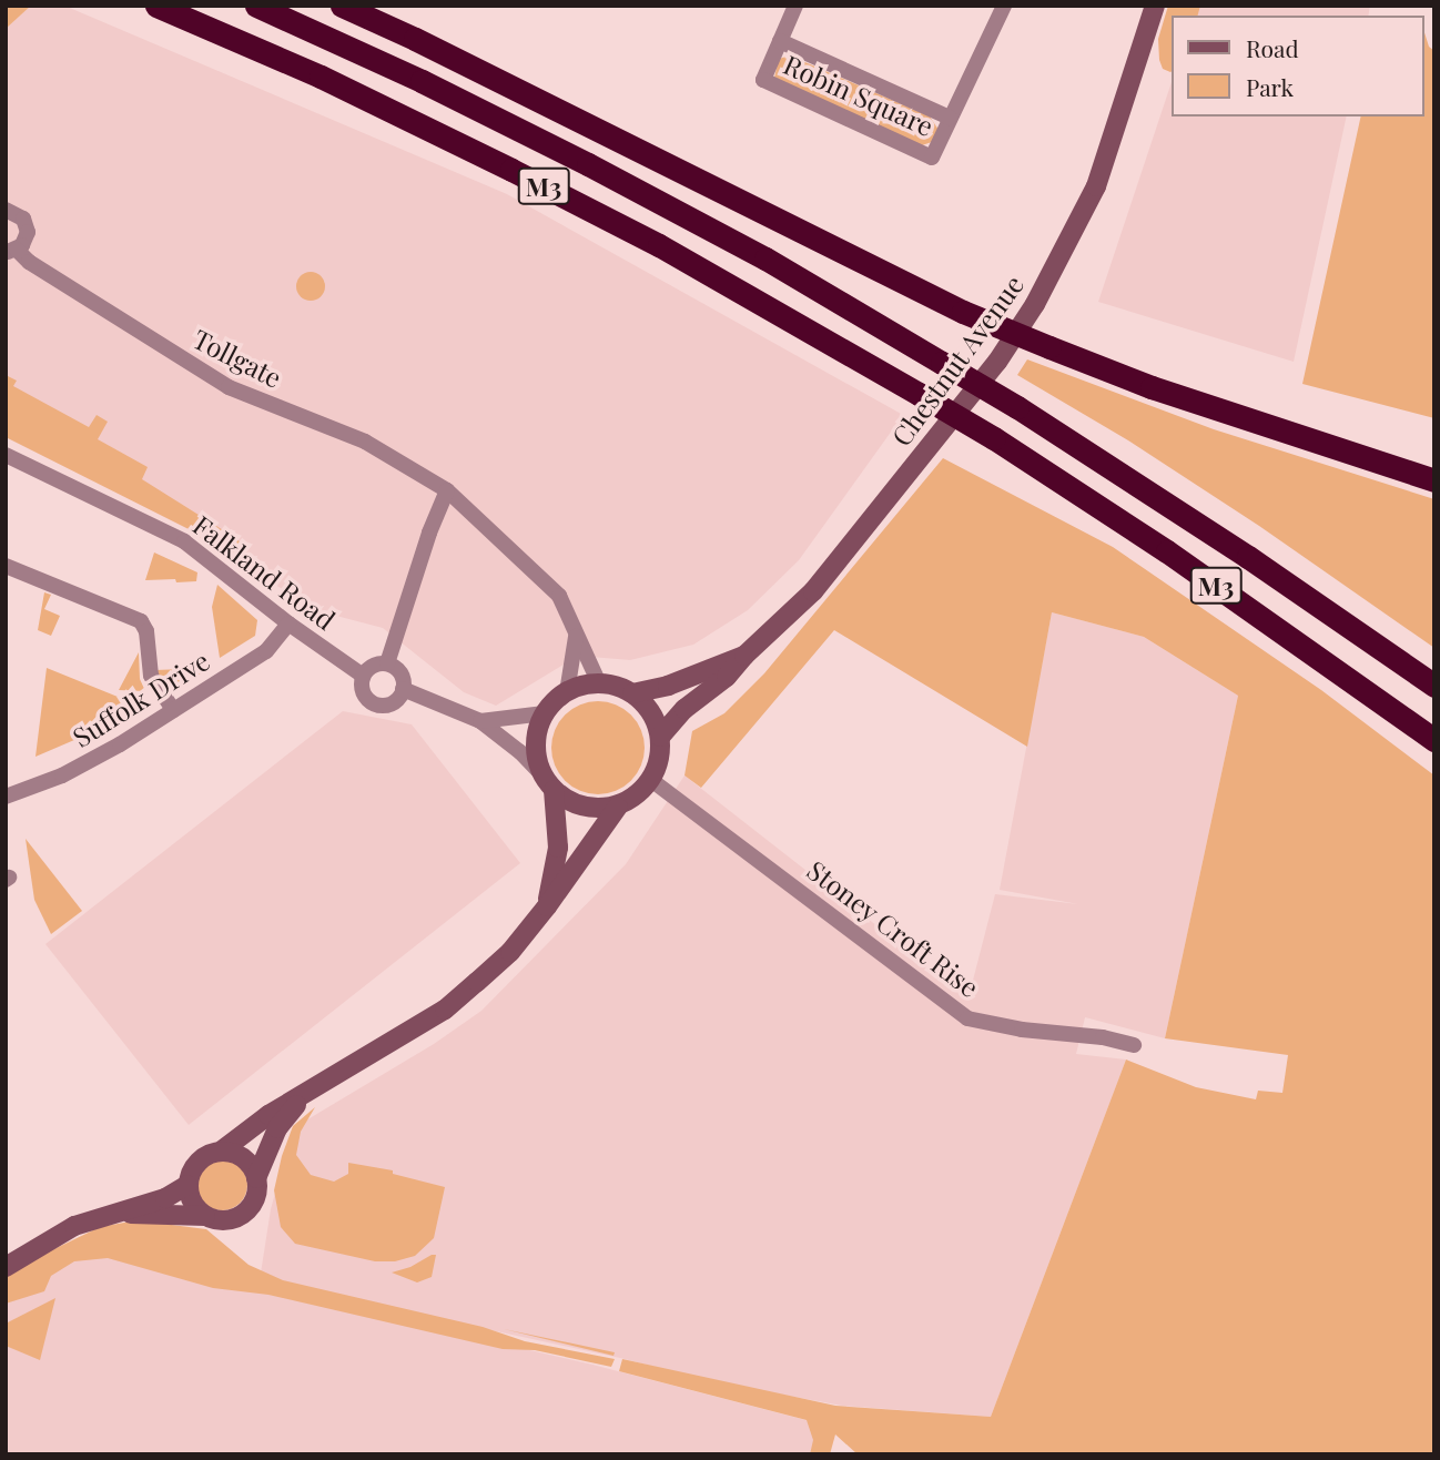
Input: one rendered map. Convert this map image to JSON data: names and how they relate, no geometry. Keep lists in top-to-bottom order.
{
  "streets": {
    "highway": ["M3"],
    "street": [
      "Robin Square",
      "Tollgate",
      "Chestnut Avenue",
      "Falkland Road",
      "Suffolk Drive",
      "Stoney Croft Rise"
    ]
  },
  "crossings": [
    ["Tollgate", "Chestnut Avenue"],
    ["Tollgate", "Stoney Croft Rise"],
    ["Chestnut Avenue", "Stoney Croft Rise"],
    ["Falkland Road", "Suffolk Drive"]
  ],
  "legend": ["Road", "Park"]
}
